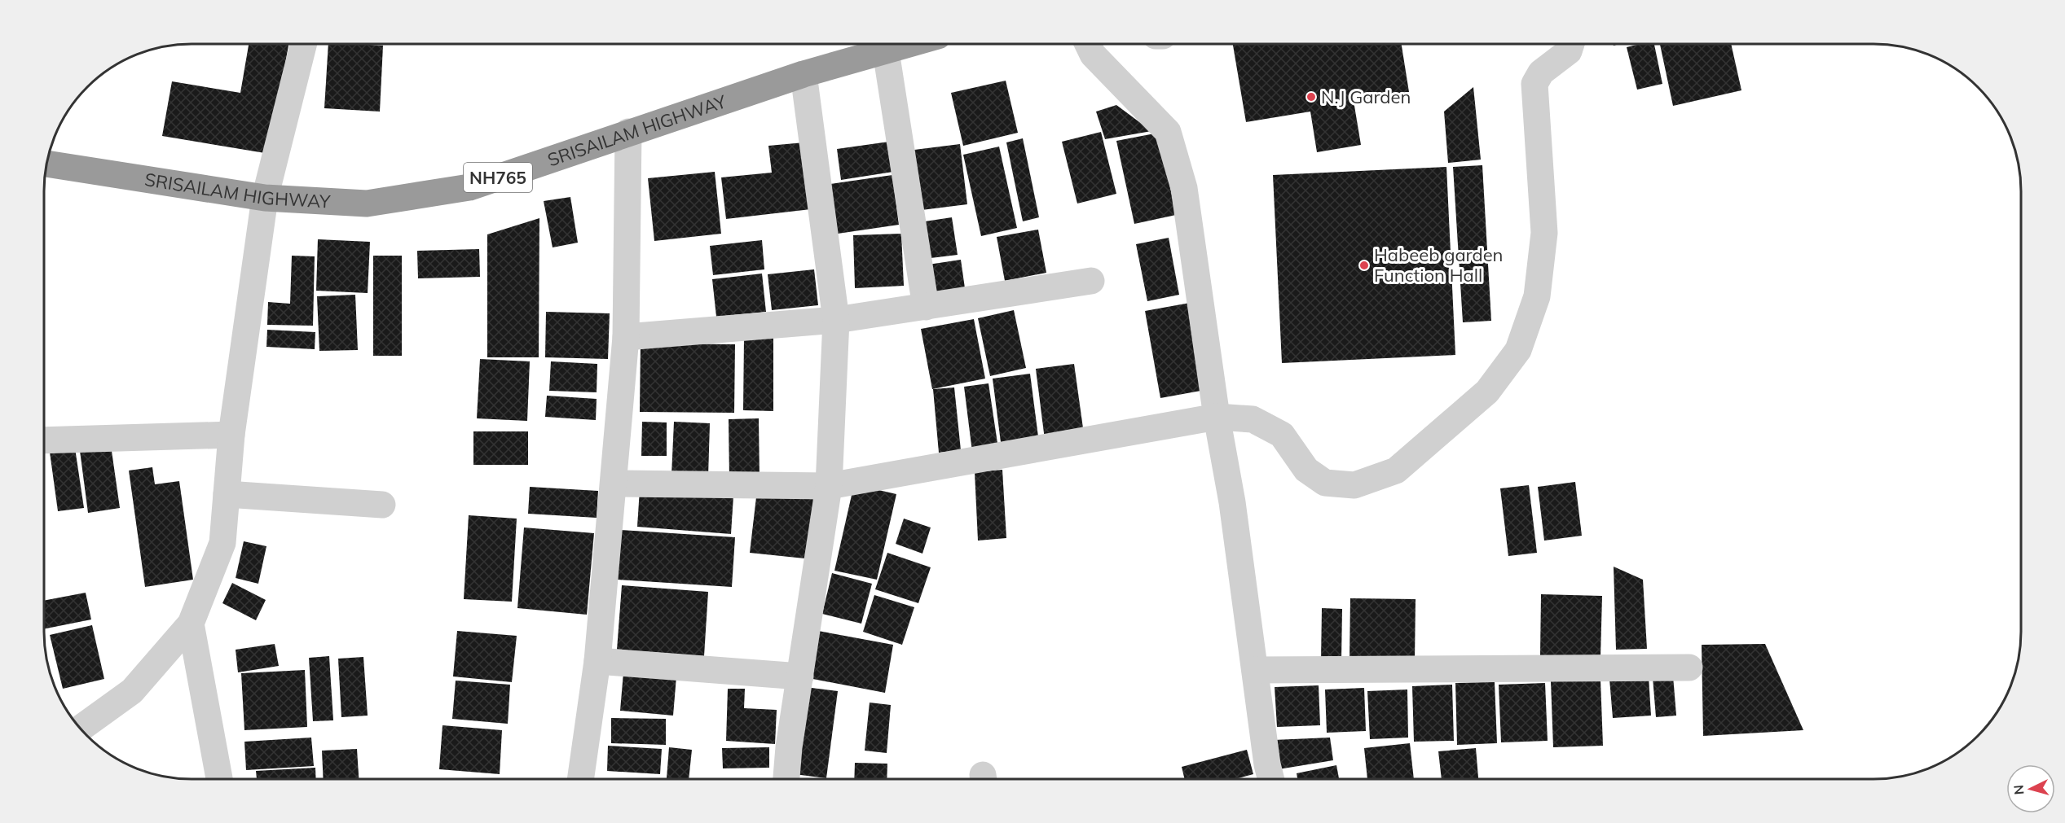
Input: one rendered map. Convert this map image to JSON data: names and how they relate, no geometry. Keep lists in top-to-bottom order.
{
  "streets": {
    "highway": ["SRISAILAM HIGHWAY", "NH765"]
  },
  "places": ["N.J Garden", "Habeeb garden Function Hall"],
  "north": "left"
}
